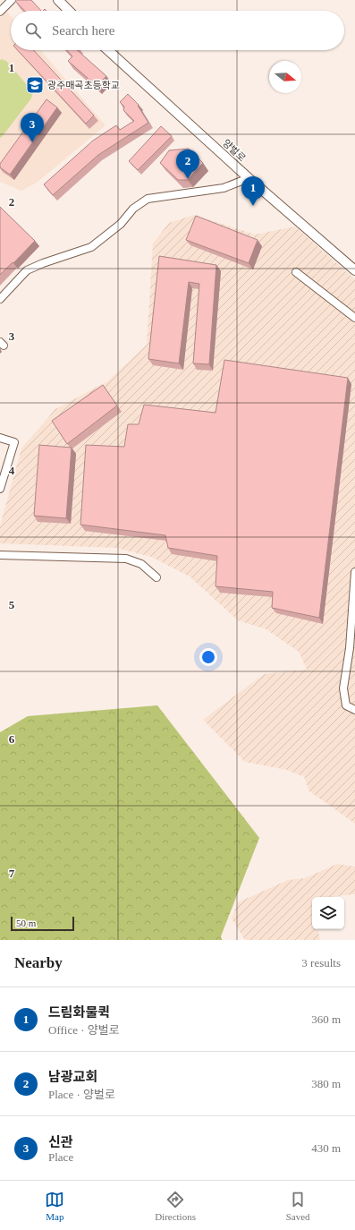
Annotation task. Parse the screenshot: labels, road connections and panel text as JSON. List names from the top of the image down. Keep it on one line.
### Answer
{"streets":{"street":["양벌로"]},"places":{"school or university":["광주매곡초등학교"]},"scale_bar":"50 m","north":"right","page":{"search":"Search here","pins":["3","2","1"],"scale":"50 m","heading":["Nearby","3 results"],"list":[{"mark":"1","name":"드림화물퀵","note":"Office · 양벌로","value":"360 m"},{"mark":"2","name":"남광교회","note":"Place · 양벌로","value":"380 m"},{"mark":"3","name":"신관","note":"Place","value":"430 m"}],"nav":["Map","Directions","Saved"]},"grid":{"rows":["1","2","3","4","5","6","7"]}}
